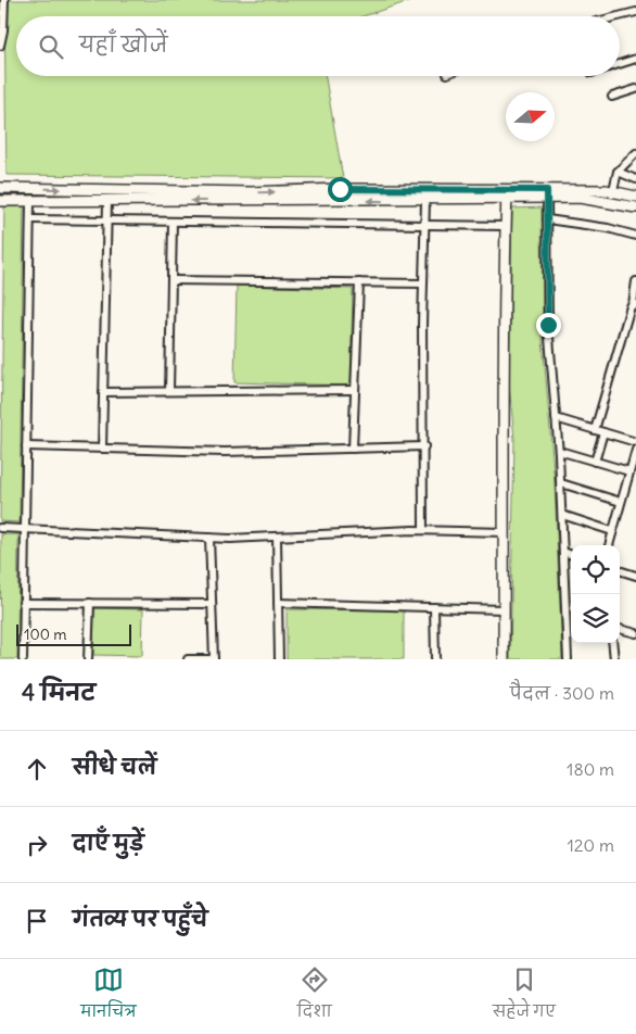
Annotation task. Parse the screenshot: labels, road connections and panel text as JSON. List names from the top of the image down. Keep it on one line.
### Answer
{"scale_bar":"100 m","north":"right","page":{"search":"यहाँ खोजें","scale":"100 m","heading":["4 मिनट","पैदल · 300 m"],"list":[["सीधे चलें","180 m"],["दाएँ मुड़ें","120 m"],"गंतव्य पर पहुँचे"],"nav":["मानचित्र","दिशा","सहेजे गए"]}}
